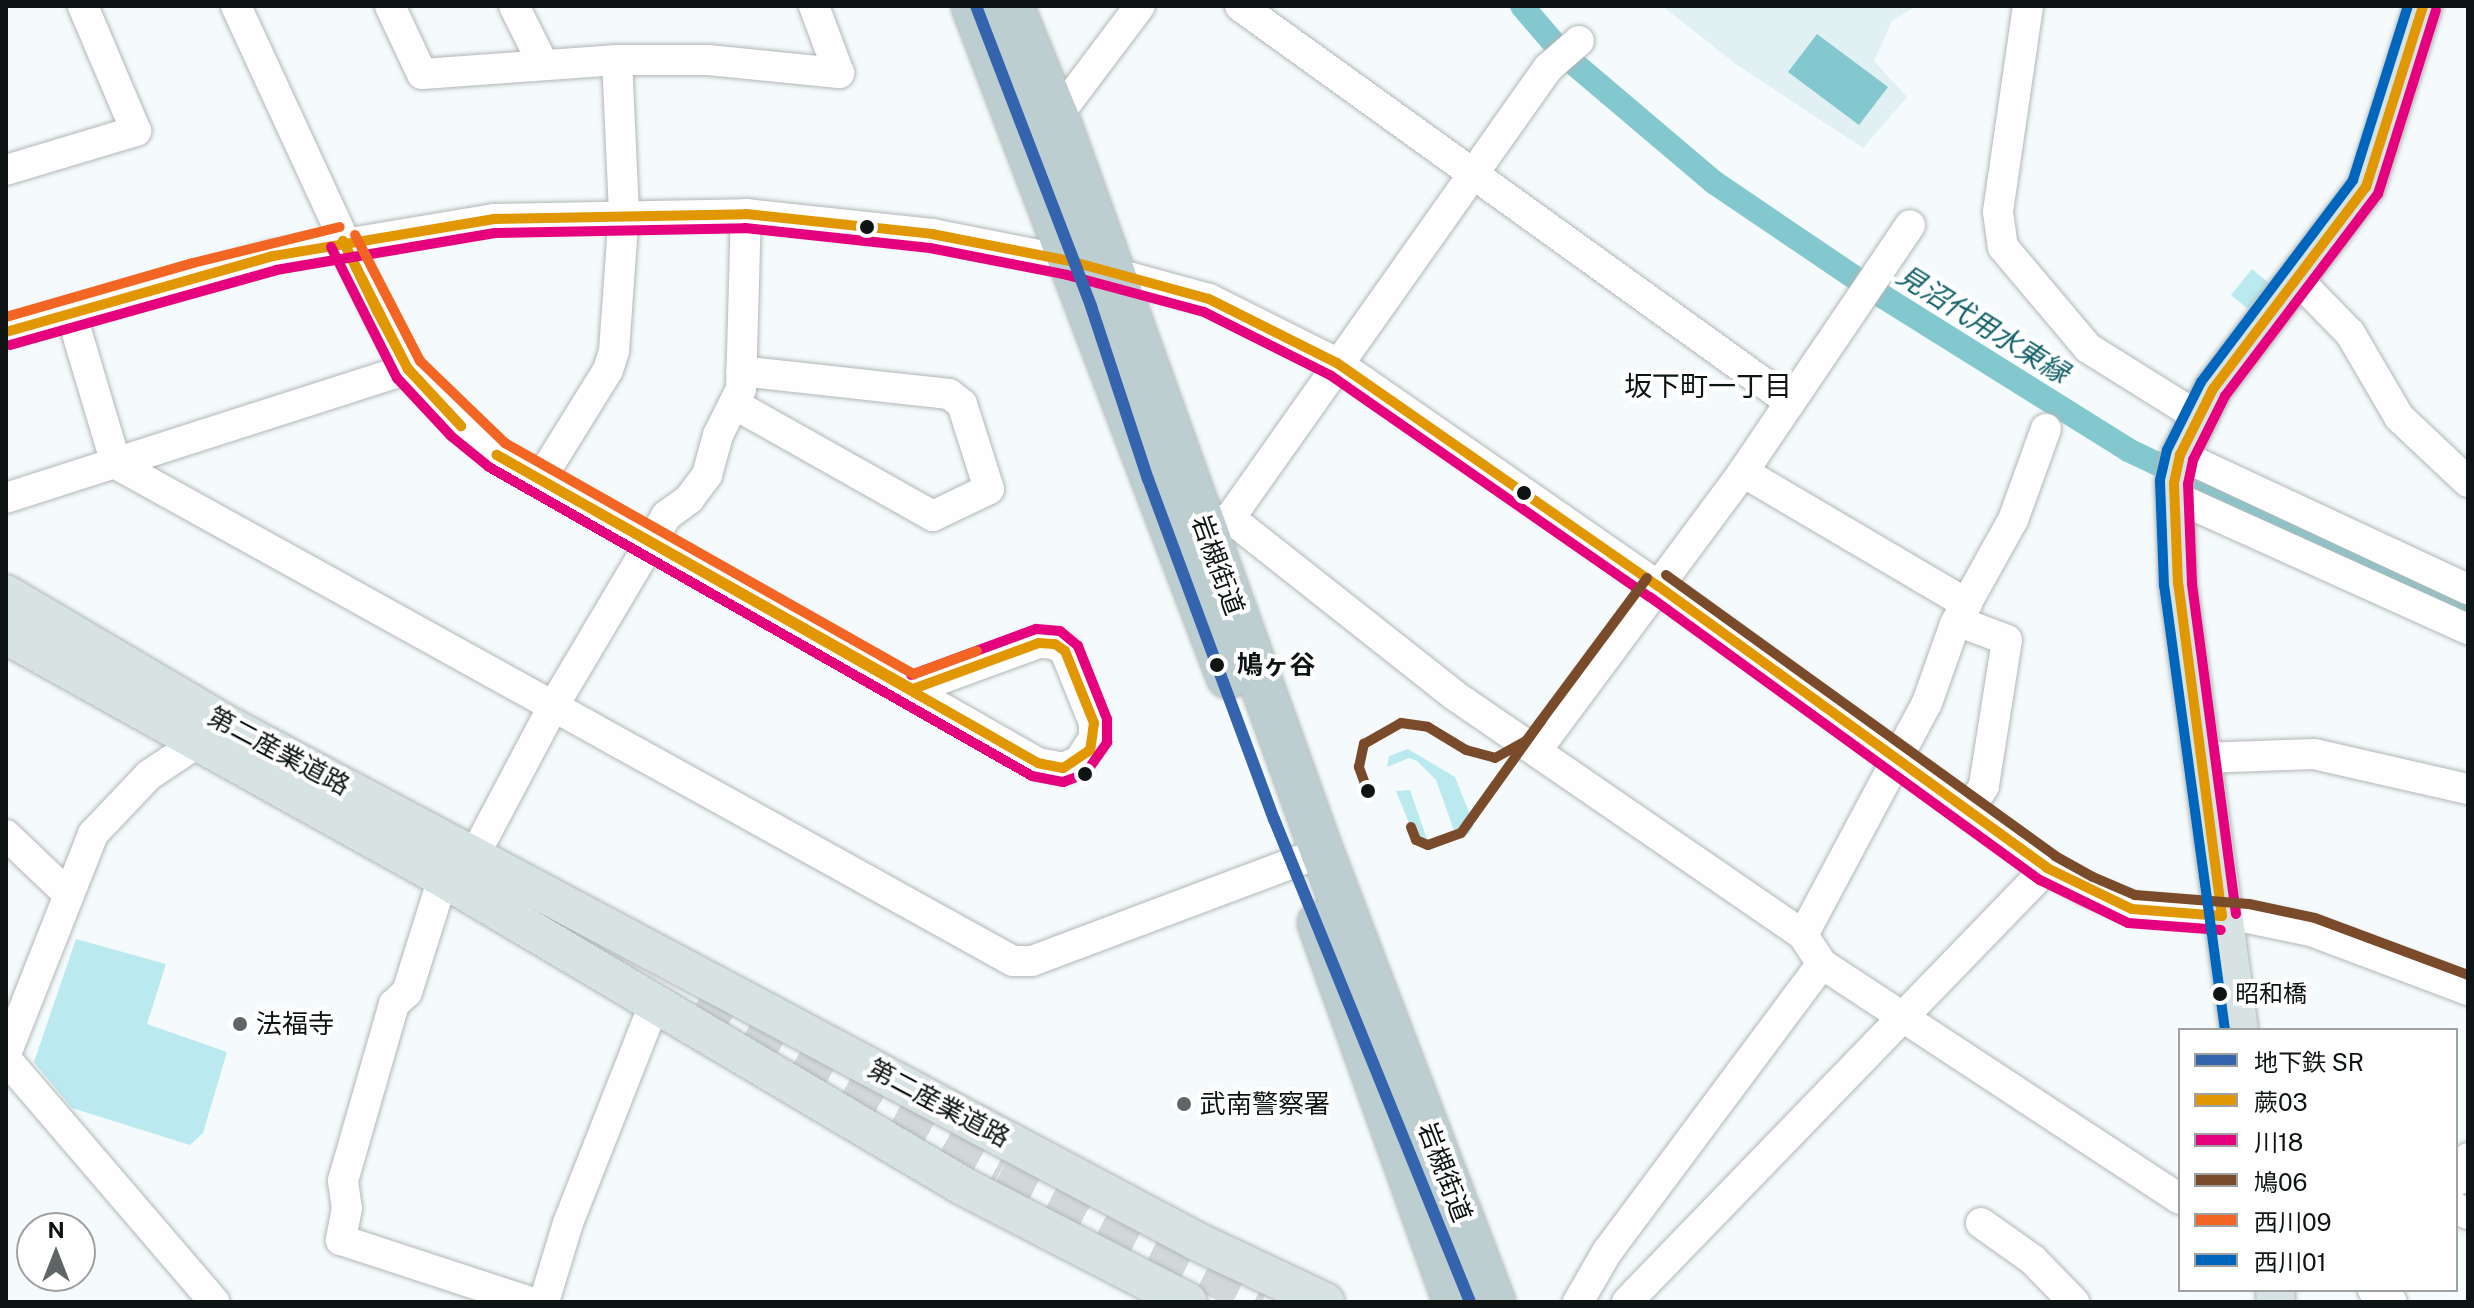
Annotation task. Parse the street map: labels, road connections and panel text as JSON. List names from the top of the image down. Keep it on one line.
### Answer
{"streets":{"highway":["岩槻街道"],"main road":["第二産業道路"]},"districts":["坂下町一丁目"],"water":["見沼代用水東縁"],"places":["鳩ヶ谷","昭和橋","法福寺","武南警察署"],"lines":["metro line SR","transit line 蕨03","transit line 西川01","transit line 川18","transit line 西川09","transit line 鳩06"],"legend":["地下鉄 SR","蕨03","川18","鳩06","西川09","西川01"],"north":"top"}
